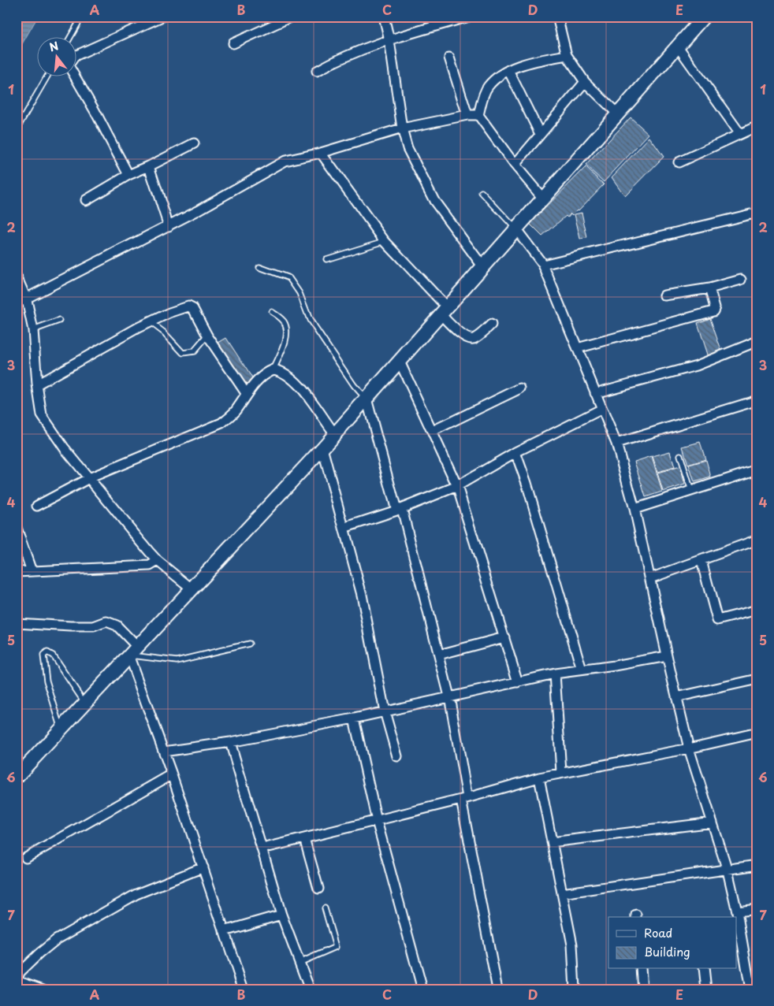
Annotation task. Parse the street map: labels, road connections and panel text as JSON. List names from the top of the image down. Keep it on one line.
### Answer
{"legend":["Road","Building"],"north":"top","grid":{"columns":["A","B","C","D","E"],"rows":["1","2","3","4","5","6","7"]}}
